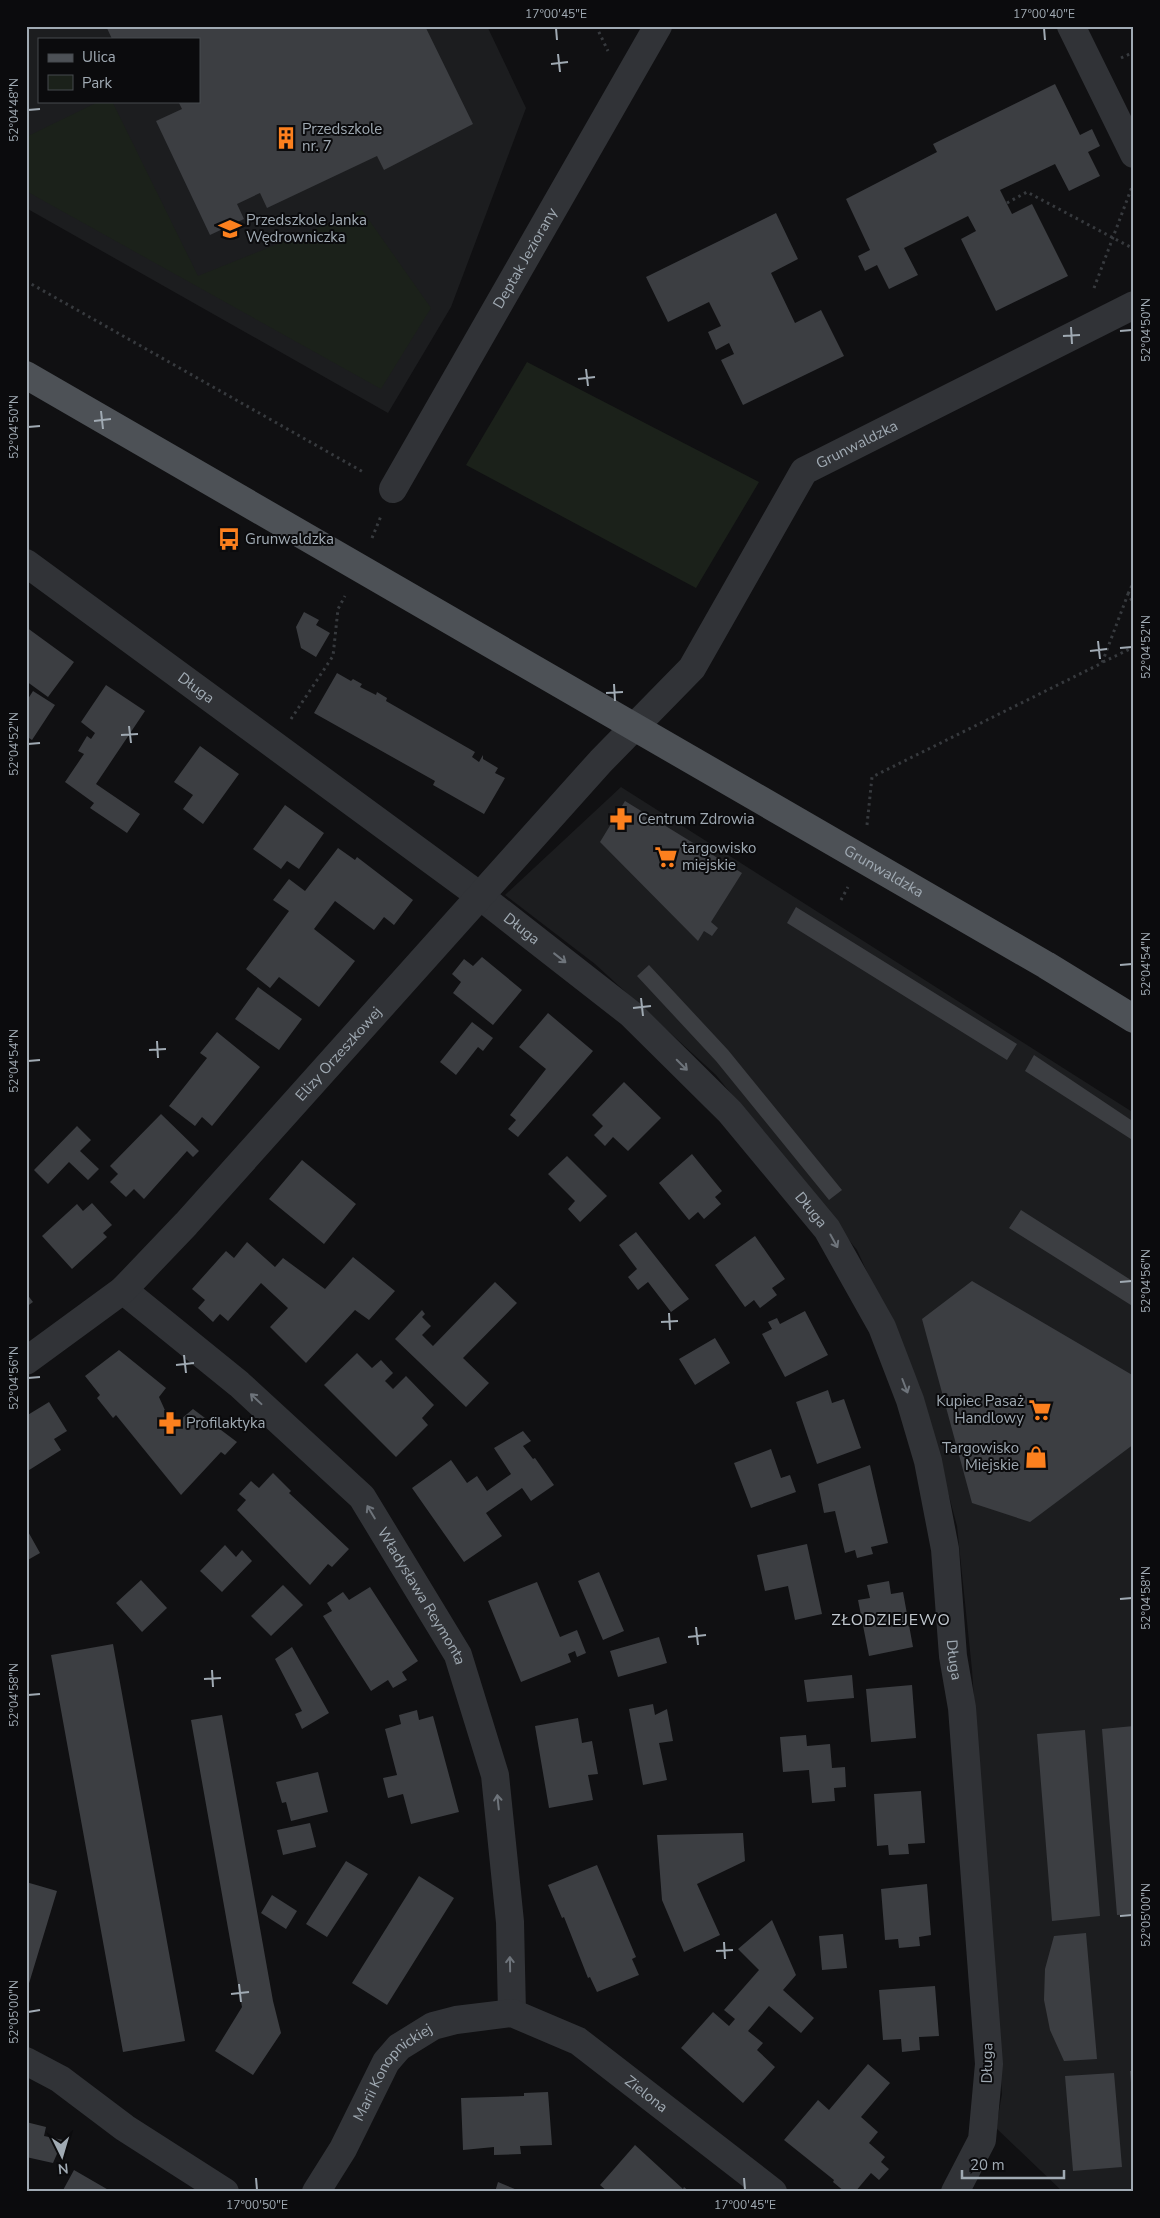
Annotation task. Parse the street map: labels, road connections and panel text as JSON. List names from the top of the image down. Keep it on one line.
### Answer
{"streets":{"main road":["Grunwaldzka"],"street":["Deptak Jeziorany","Długa","Elizy Orzeszkowej","Władysława Reymonta","Marii Konopnickiej","Zielona"]},"crossings":[["Grunwaldzka","Elizy Orzeszkowej"],["Długa","Elizy Orzeszkowej"],["Elizy Orzeszkowej","Władysława Reymonta"],["Władysława Reymonta","Marii Konopnickiej"],["Władysława Reymonta","Zielona"],["Marii Konopnickiej","Zielona"]],"one_way":["Długa","Władysława Reymonta"],"districts":["ZŁODZIEJEWO"],"places":{"building":["Przedszkole nr. 7"],"school or university":["Przedszkole Janka Wędrowniczka"],"bus stop":["Grunwaldzka"],"pharmacy":["Centrum Zdrowia","Profilaktyka"],"supermarket":["targowisko miejskie","Kupiec Pasaż Handlowy"],"shop":["Targowisko Miejskie"]},"legend":["Ulica","Park"],"scale_bar":"20 m","north":"bottom","coordinates":["17°00'45\"E","17°00'40\"E","52°04'48\"N","52°04'50\"N","52°04'52\"N","52°04'54\"N","52°04'56\"N","52°04'58\"N","52°05'00\"N","17°00'50\"E"]}
